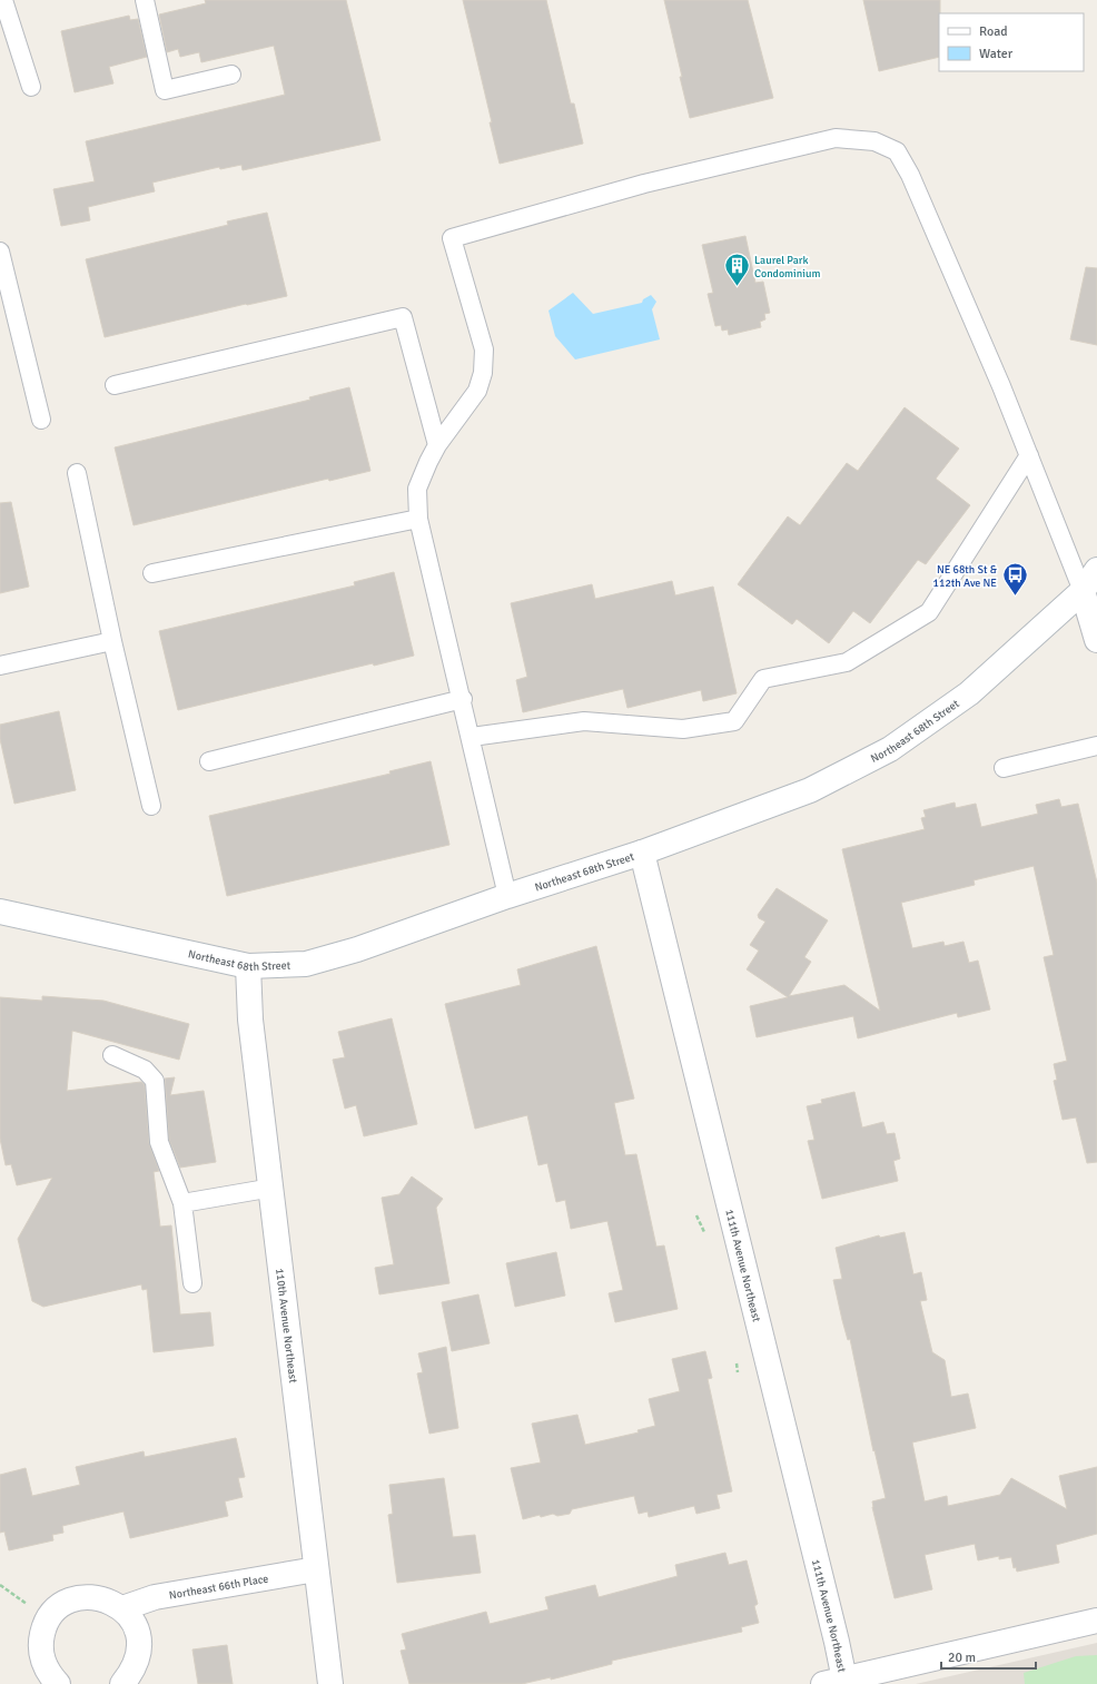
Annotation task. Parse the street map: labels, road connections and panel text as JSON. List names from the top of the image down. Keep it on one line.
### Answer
{"streets":{"street":["Northeast 68th Street","111th Avenue Northeast","110th Avenue Northeast","Northeast 66th Place"]},"crossings":[["Northeast 68th Street","111th Avenue Northeast"],["Northeast 68th Street","110th Avenue Northeast"],["110th Avenue Northeast","Northeast 66th Place"]],"places":{"building":["Laurel Park Condominium"],"bus stop":["NE 68th St & 112th Ave NE"]},"legend":["Road","Water"],"scale_bar":"20 m"}
